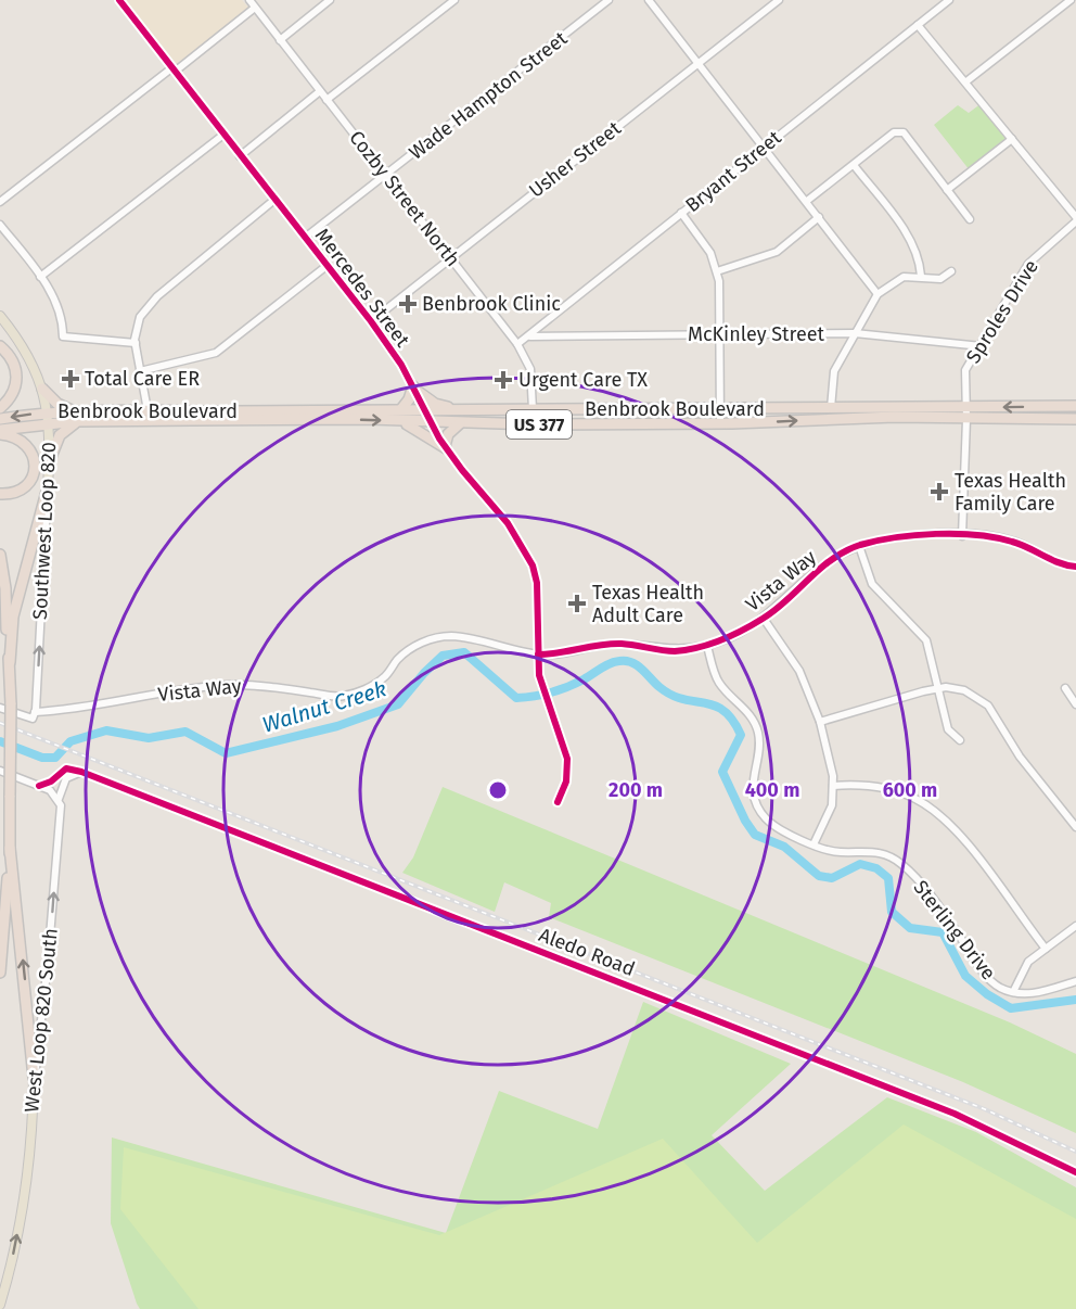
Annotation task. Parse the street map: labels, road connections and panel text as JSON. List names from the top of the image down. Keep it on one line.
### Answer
{"streets":{"highway":["Benbrook Boulevard","US 377"],"main road":["Southwest Loop 820","West Loop 820 South"],"street":["Wade Hampton Street","Usher Street","Bryant Street","Cozby Street North","Mercedes Street","Sproles Drive","McKinley Street","Vista Way","Sterling Drive","Aledo Road"]},"crossings":[["Wade Hampton Street","Cozby Street North"],["Wade Hampton Street","Mercedes Street"],["Usher Street","Cozby Street North"],["Usher Street","Mercedes Street"],["Bryant Street","Cozby Street North"],["Bryant Street","McKinley Street"],["Cozby Street North","Benbrook Boulevard"],["Mercedes Street","Benbrook Boulevard"],["Mercedes Street","Vista Way"],["Sproles Drive","McKinley Street"],["Sproles Drive","Benbrook Boulevard"],["Sproles Drive","Vista Way"],["Benbrook Boulevard","Southwest Loop 820"],["Southwest Loop 820","Vista Way"],["Vista Way","Sterling Drive"]],"one_way":["Southwest Loop 820","West Loop 820 South"],"water":["Walnut Creek"],"places":{"health":["Benbrook Clinic","Total Care ER","Urgent Care TX","Texas Health Family Care","Texas Health Adult Care"]},"rings":["200 m","400 m","600 m"]}
